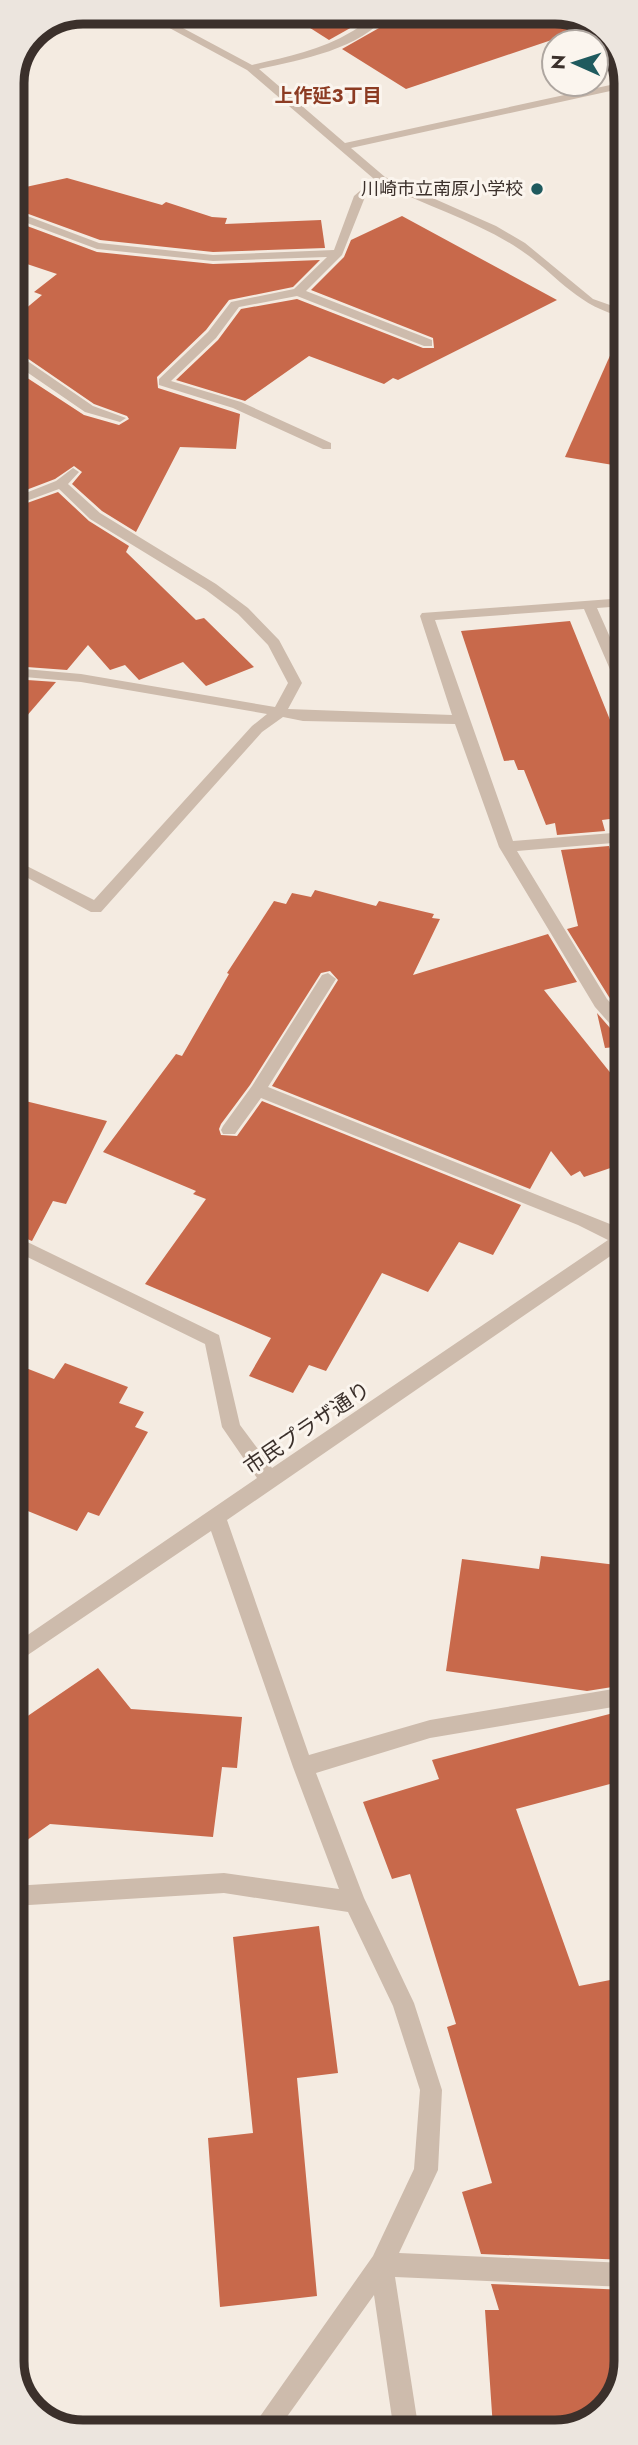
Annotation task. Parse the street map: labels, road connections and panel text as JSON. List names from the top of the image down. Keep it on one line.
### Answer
{"streets":{"street":["市民プラザ通り"]},"districts":["上作延3丁目"],"places":["川崎市立南原小学校"],"north":"left"}
